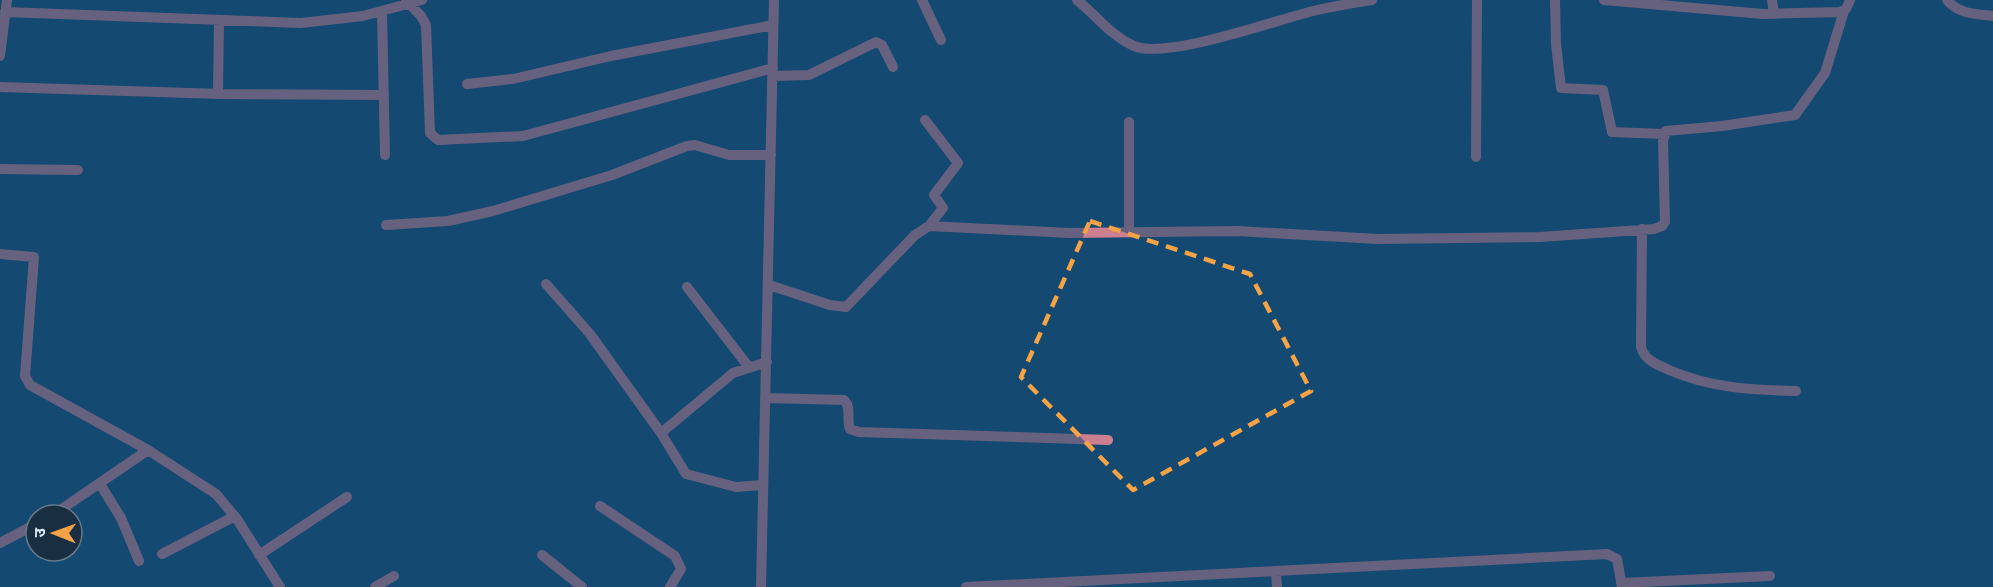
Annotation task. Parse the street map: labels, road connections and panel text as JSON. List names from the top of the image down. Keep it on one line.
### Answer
{"north":"left"}
